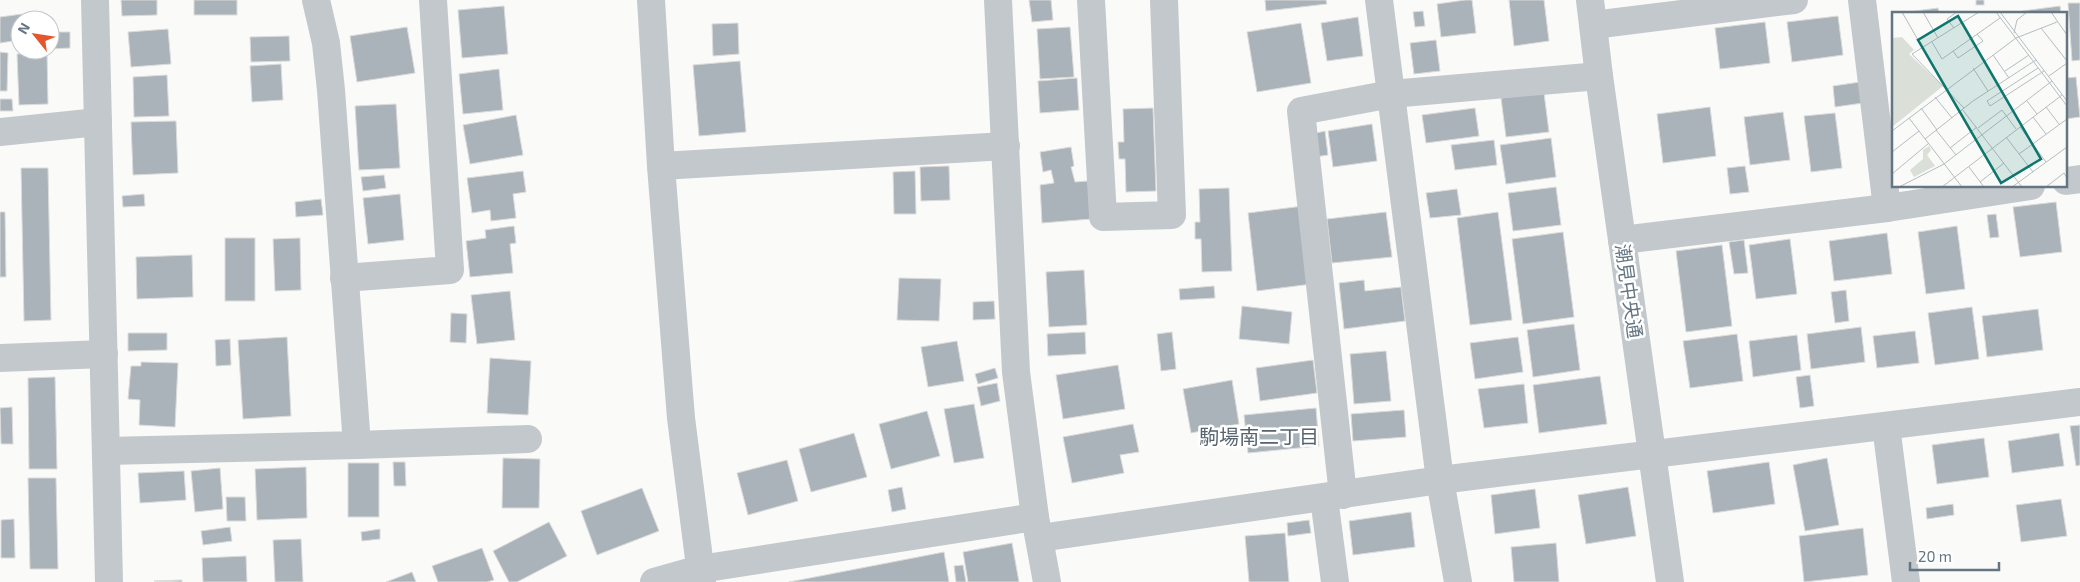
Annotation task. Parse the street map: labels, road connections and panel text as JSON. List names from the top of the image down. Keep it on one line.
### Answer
{"streets":{"street":["潮見中央通"]},"districts":["駒場南二丁目"],"scale_bar":"20 m","north":"top left"}
